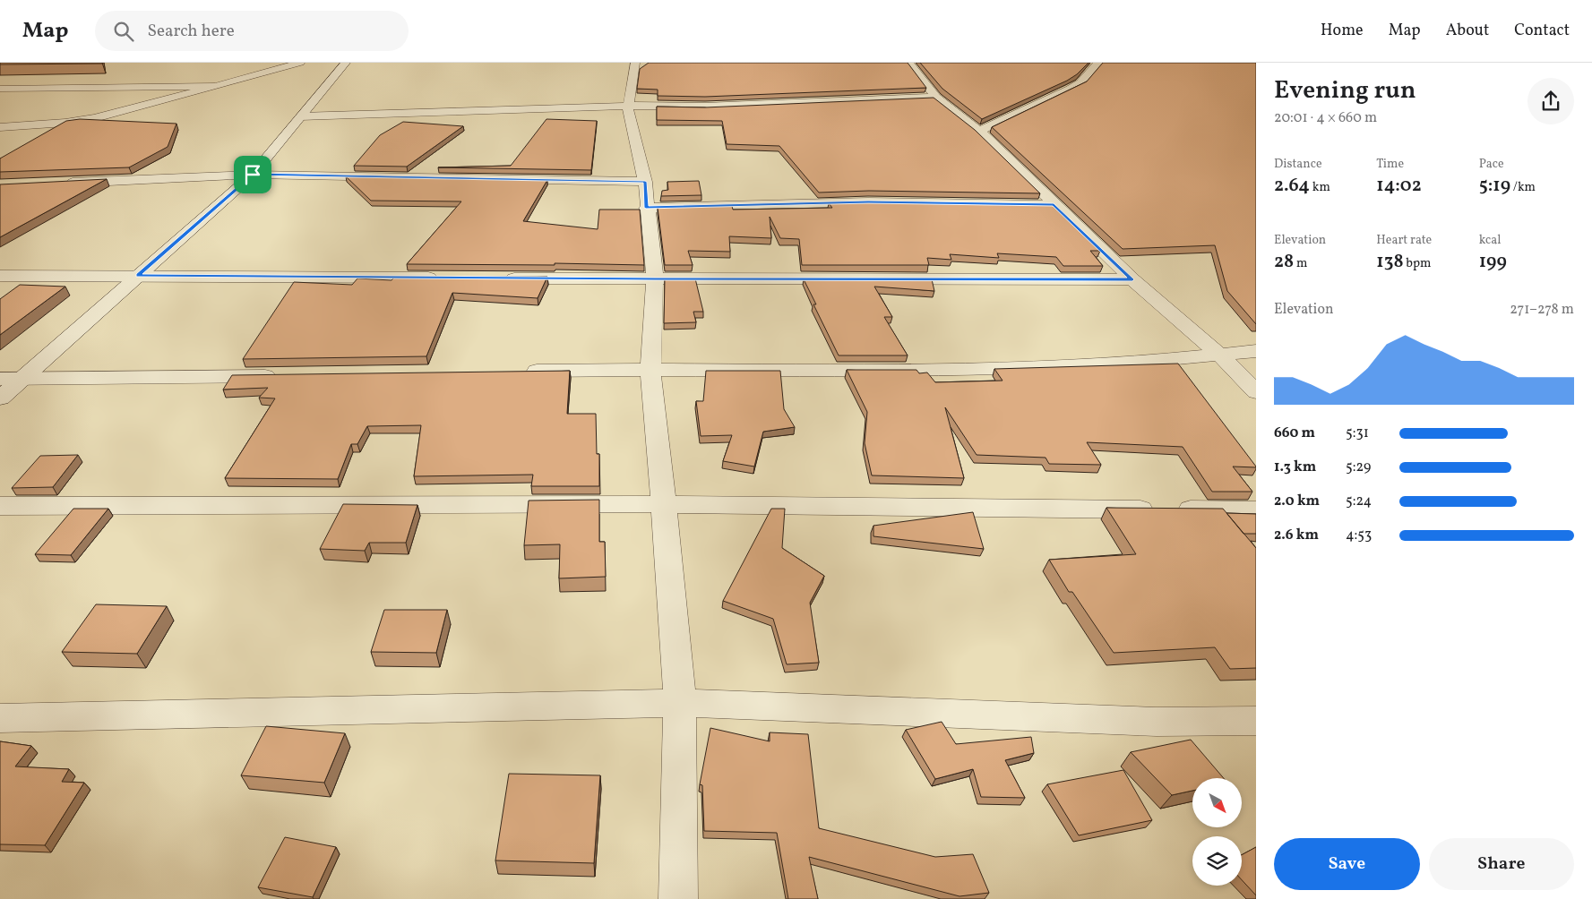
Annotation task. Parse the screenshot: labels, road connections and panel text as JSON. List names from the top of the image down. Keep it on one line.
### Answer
{"north":"bottom right","page":{"header":"Map","search":"Search here","nav":["Home","Map","About","Contact"],"heading":["Evening run","20:01 · 4 × 660 m"],"stats":[["Distance","2.64 km"],["Time","14:02"],["Pace","5:19 /km"],["Elevation","28 m"],["Heart rate","138 bpm"],["kcal","199"]],"chart":["Elevation","271–278 m"],"list":[{"name":"660 m","note":"5:31"},{"name":"1.3 km","note":"5:29"},{"name":"2.0 km","note":"5:24"},{"name":"2.6 km","note":"4:53"}],"buttons":["Save","Share"]}}
